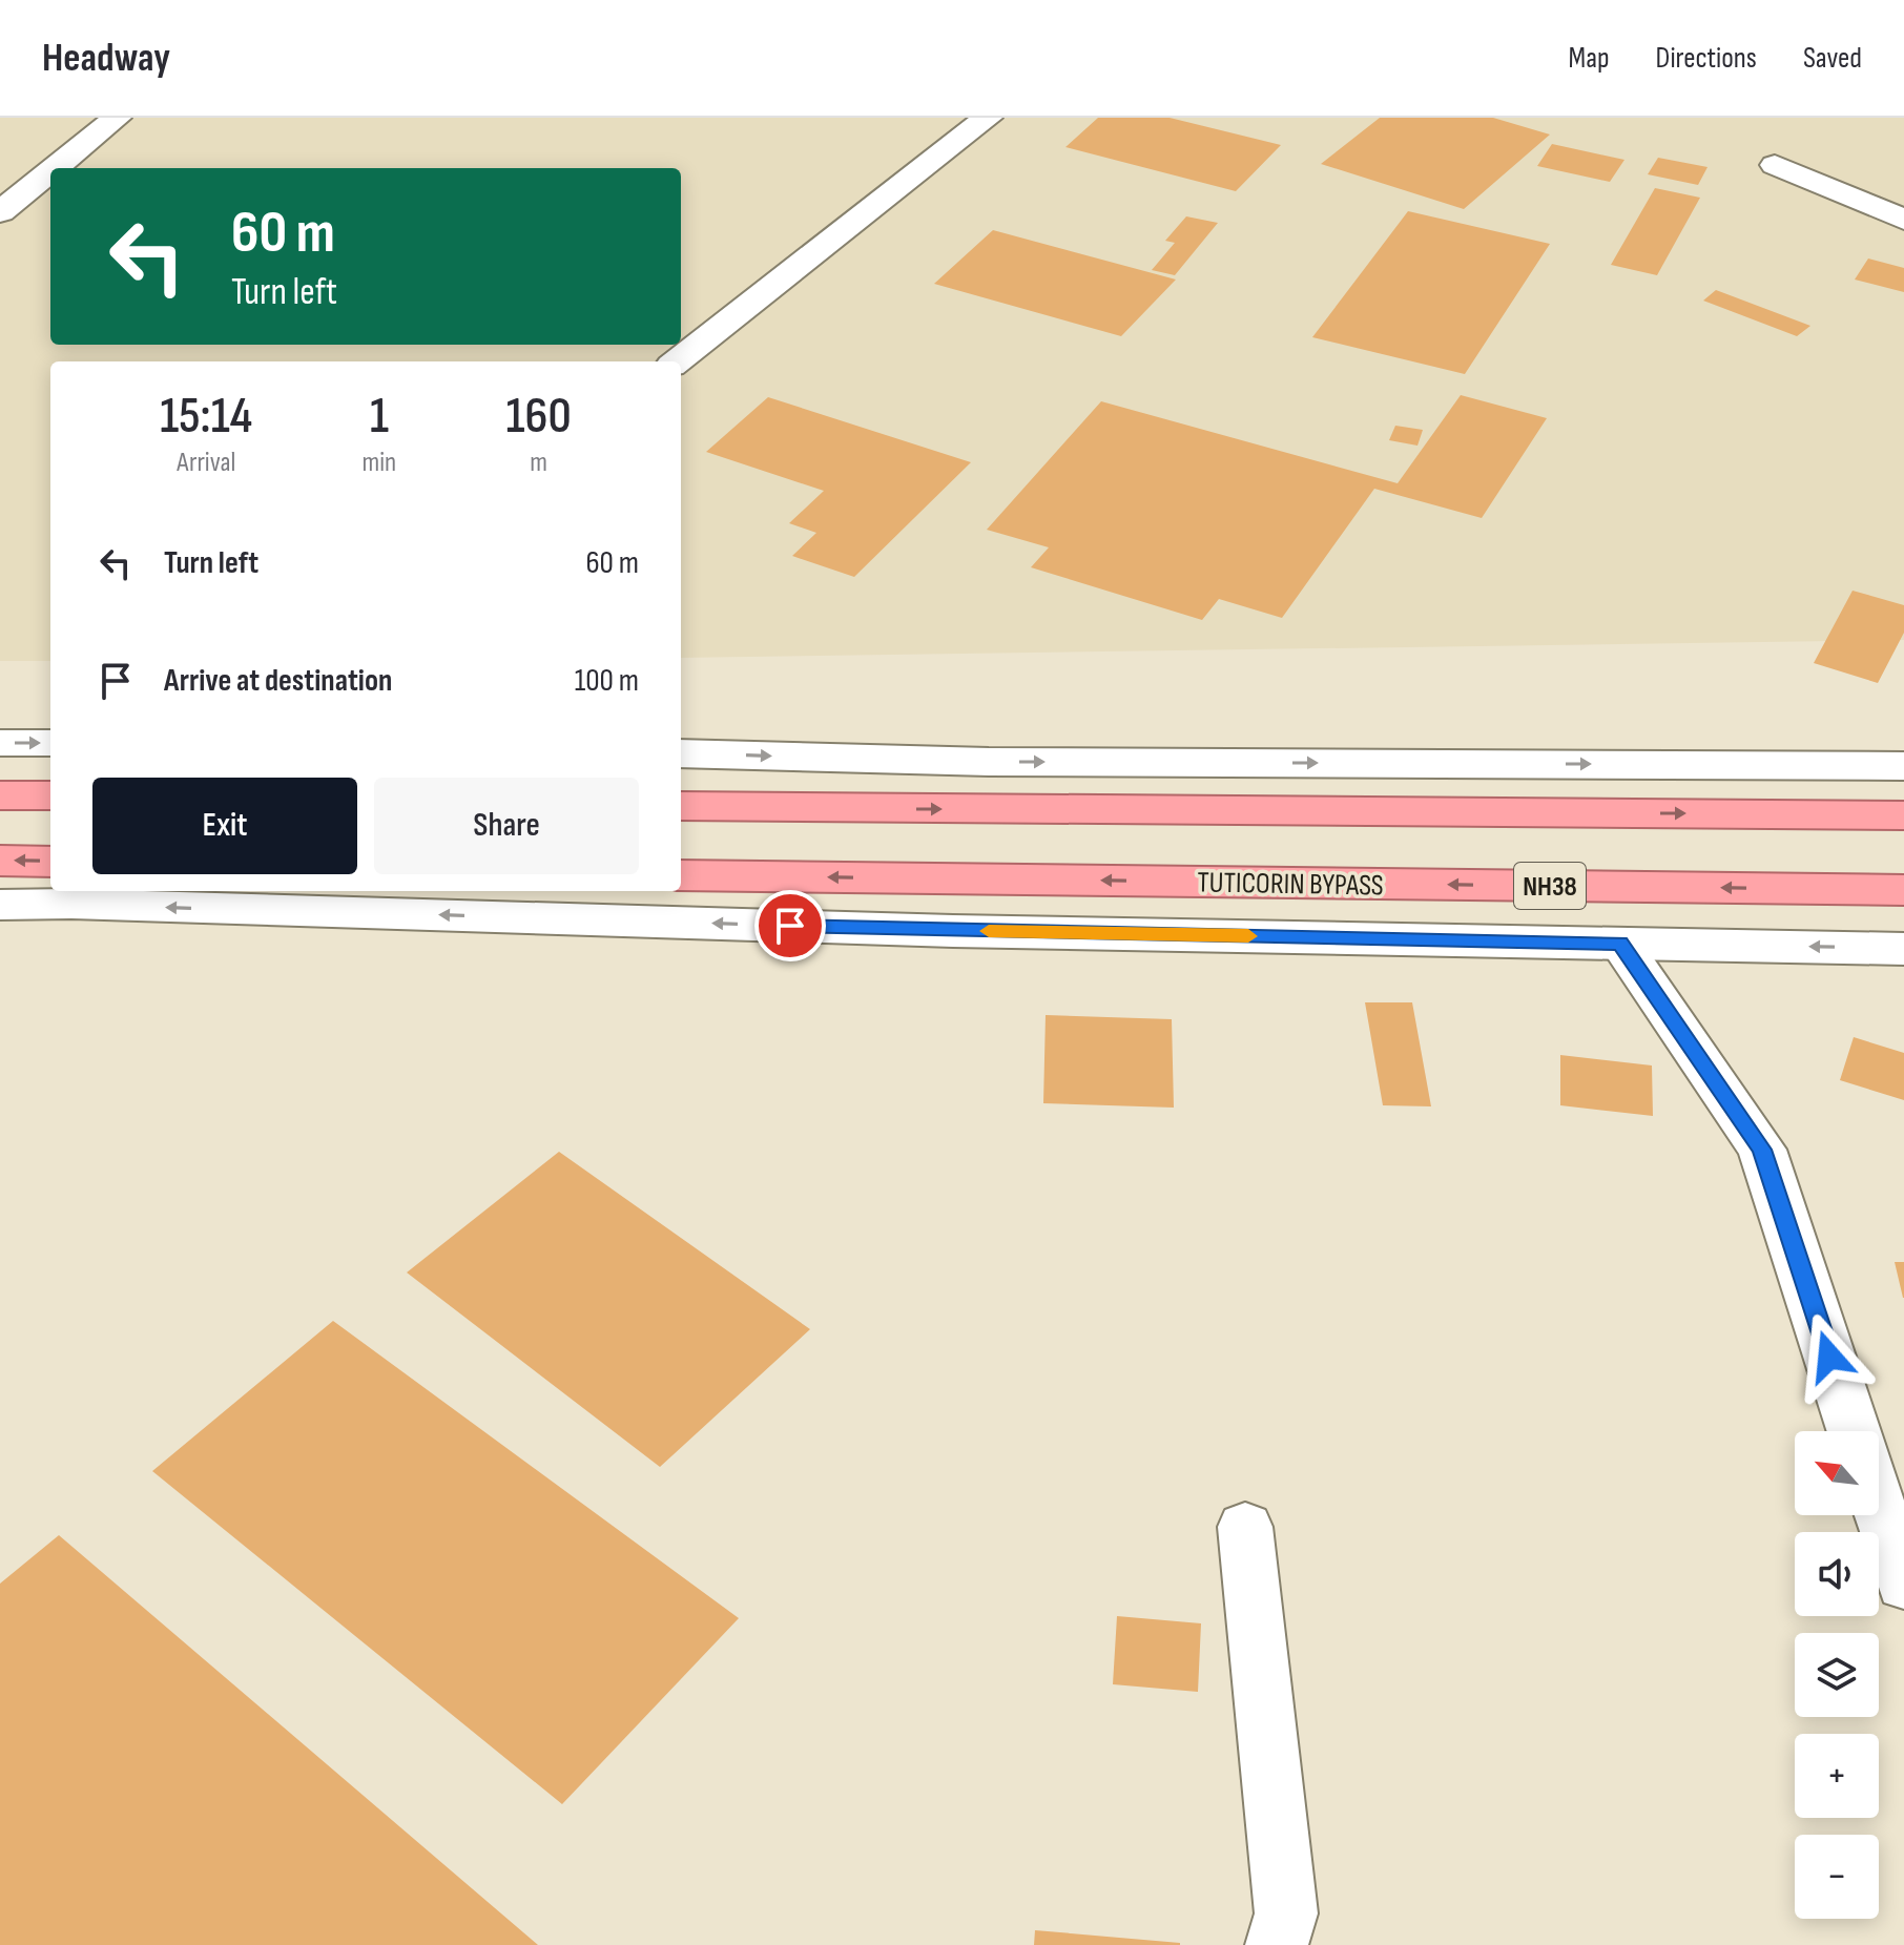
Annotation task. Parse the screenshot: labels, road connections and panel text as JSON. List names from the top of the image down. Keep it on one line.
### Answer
{"streets":{"highway":["TUTICORIN BYPASS","NH38"]},"north":"top left","page":{"header":"Headway","nav":["Map","Directions","Saved"],"turn":["60 m","Turn left"],"eta":["15:14","Arrival","1","min","160","m"],"list":[{"name":"Turn left","value":"60 m"},{"name":"Arrive at destination","value":"100 m"}],"buttons":["Exit","Share"],"map_buttons":["+","−"]}}
